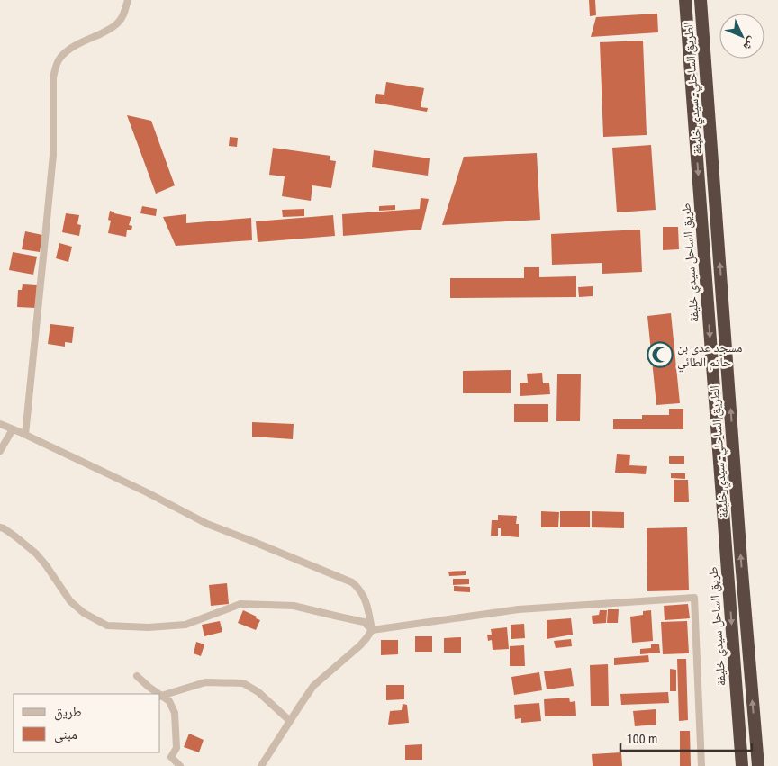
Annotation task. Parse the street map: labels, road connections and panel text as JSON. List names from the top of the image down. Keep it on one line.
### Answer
{"streets":{"highway":["الطريق الساحلي- سيدي خليفة","طريق الساحل سيدي خليفة"]},"one_way":["الطريق الساحلي- سيدي خليفة","طريق الساحل سيدي خليفة"],"places":{"mosque":["مسجد عدي بن حاتم الطائي"]},"legend":["طريق","مبنى"],"scale_bar":"100 m","north":"bottom right"}
